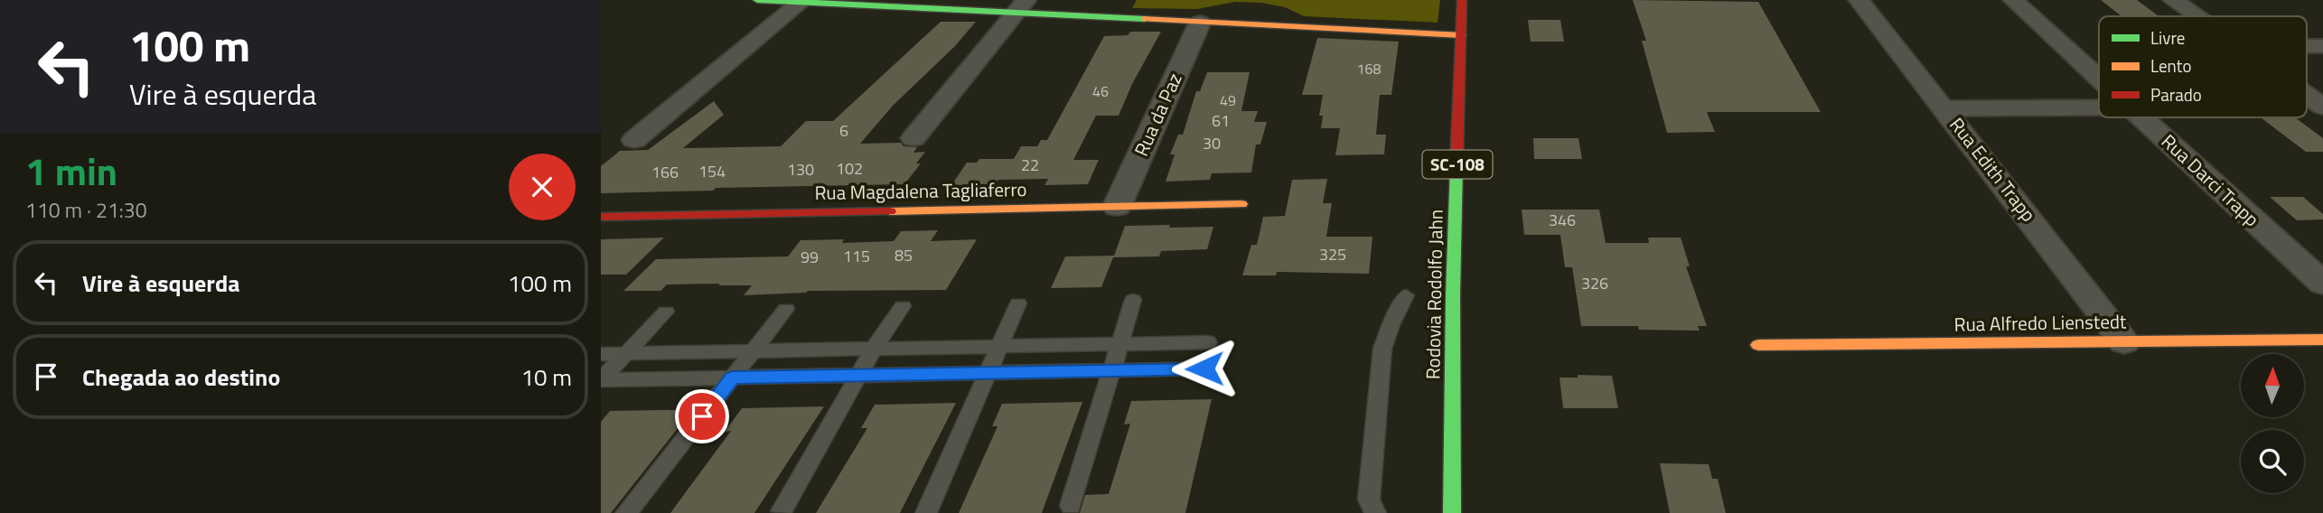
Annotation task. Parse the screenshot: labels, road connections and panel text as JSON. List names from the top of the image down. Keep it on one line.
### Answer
{"streets":{"street":["Rua da Paz","SC-108","Rua Edith Trapp","Rua Darci Trapp","Rua Magdalena Tagliaferro","Rodovia Rodolfo Jahn","Rua Alfredo Lienstedt"]},"crossings":[["Rua da Paz","Rua Magdalena Tagliaferro"],["Rua Edith Trapp","Rua Alfredo Lienstedt"]],"house_numbers":["168","46","49","61","6","30","22","102","130","154","166","346","325","85","115","99","326"],"legend":["Livre","Lento","Parado"],"north":"top","page":{"turn":["100 m","Vire à esquerda"],"heading":["1 min","110 m · 21:30"],"list":[{"name":"Vire à esquerda","value":"100 m"},{"name":"Chegada ao destino","value":"10 m"}]}}
